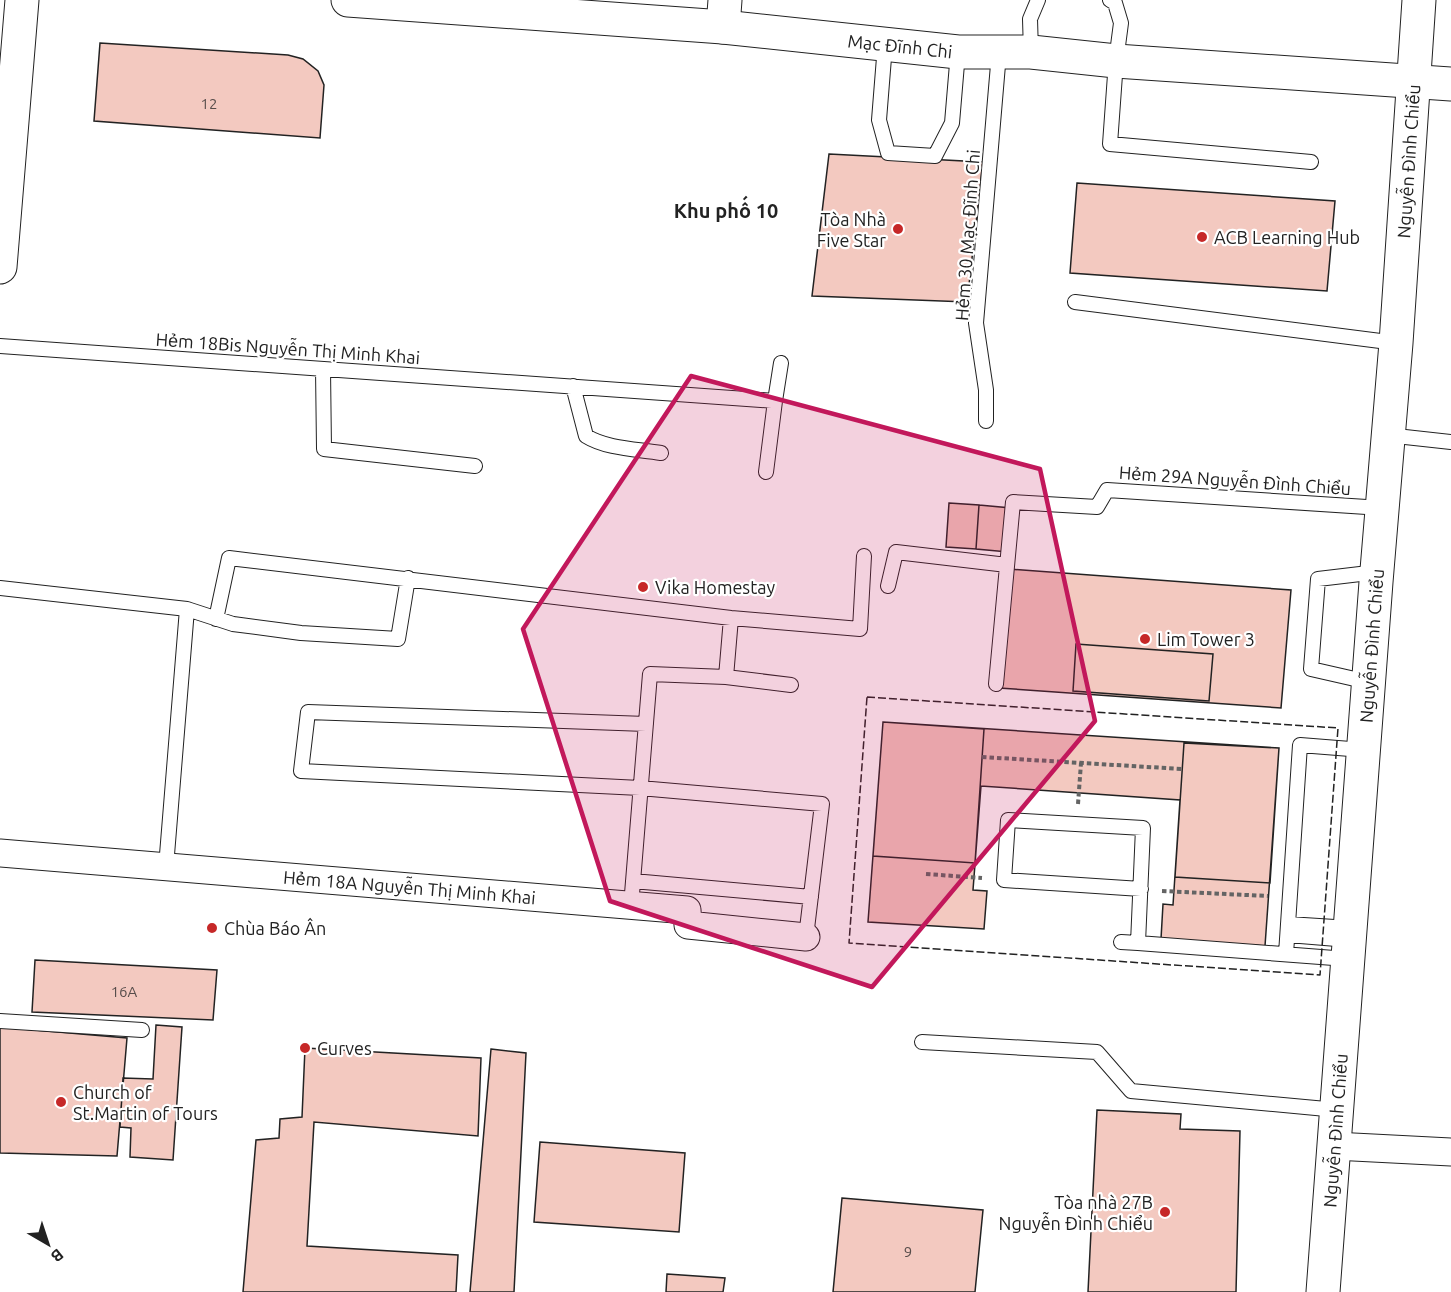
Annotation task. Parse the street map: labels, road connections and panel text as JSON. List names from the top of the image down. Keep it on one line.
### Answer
{"streets":{"main road":["Mạc Đĩnh Chi","Nguyễn Đình Chiểu"],"street":["Hẻm 18A Nguyễn Thị Minh Khai"],"lane":["Hẻm 30 Mạc Đĩnh Chi","Hẻm 18Bis Nguyễn Thị Minh Khai","Hẻm 29A Nguyễn Đình Chiểu"]},"crossings":[["Mạc Đĩnh Chi","Nguyễn Đình Chiểu"],["Mạc Đĩnh Chi","Hẻm 30 Mạc Đĩnh Chi"],["Nguyễn Đình Chiểu","Hẻm 29A Nguyễn Đình Chiểu"]],"districts":["Khu phố 10"],"places":["Tòa Nhà Five Star","ACB Learning Hub","Vika Homestay","Lim Tower 3","Chùa Báo Ân","Curves","Church of St.Martin of Tours","Tòa nhà 27B Nguyễn Đình Chiểu"],"house_numbers":["12","16A","9"],"north":"bottom right"}
